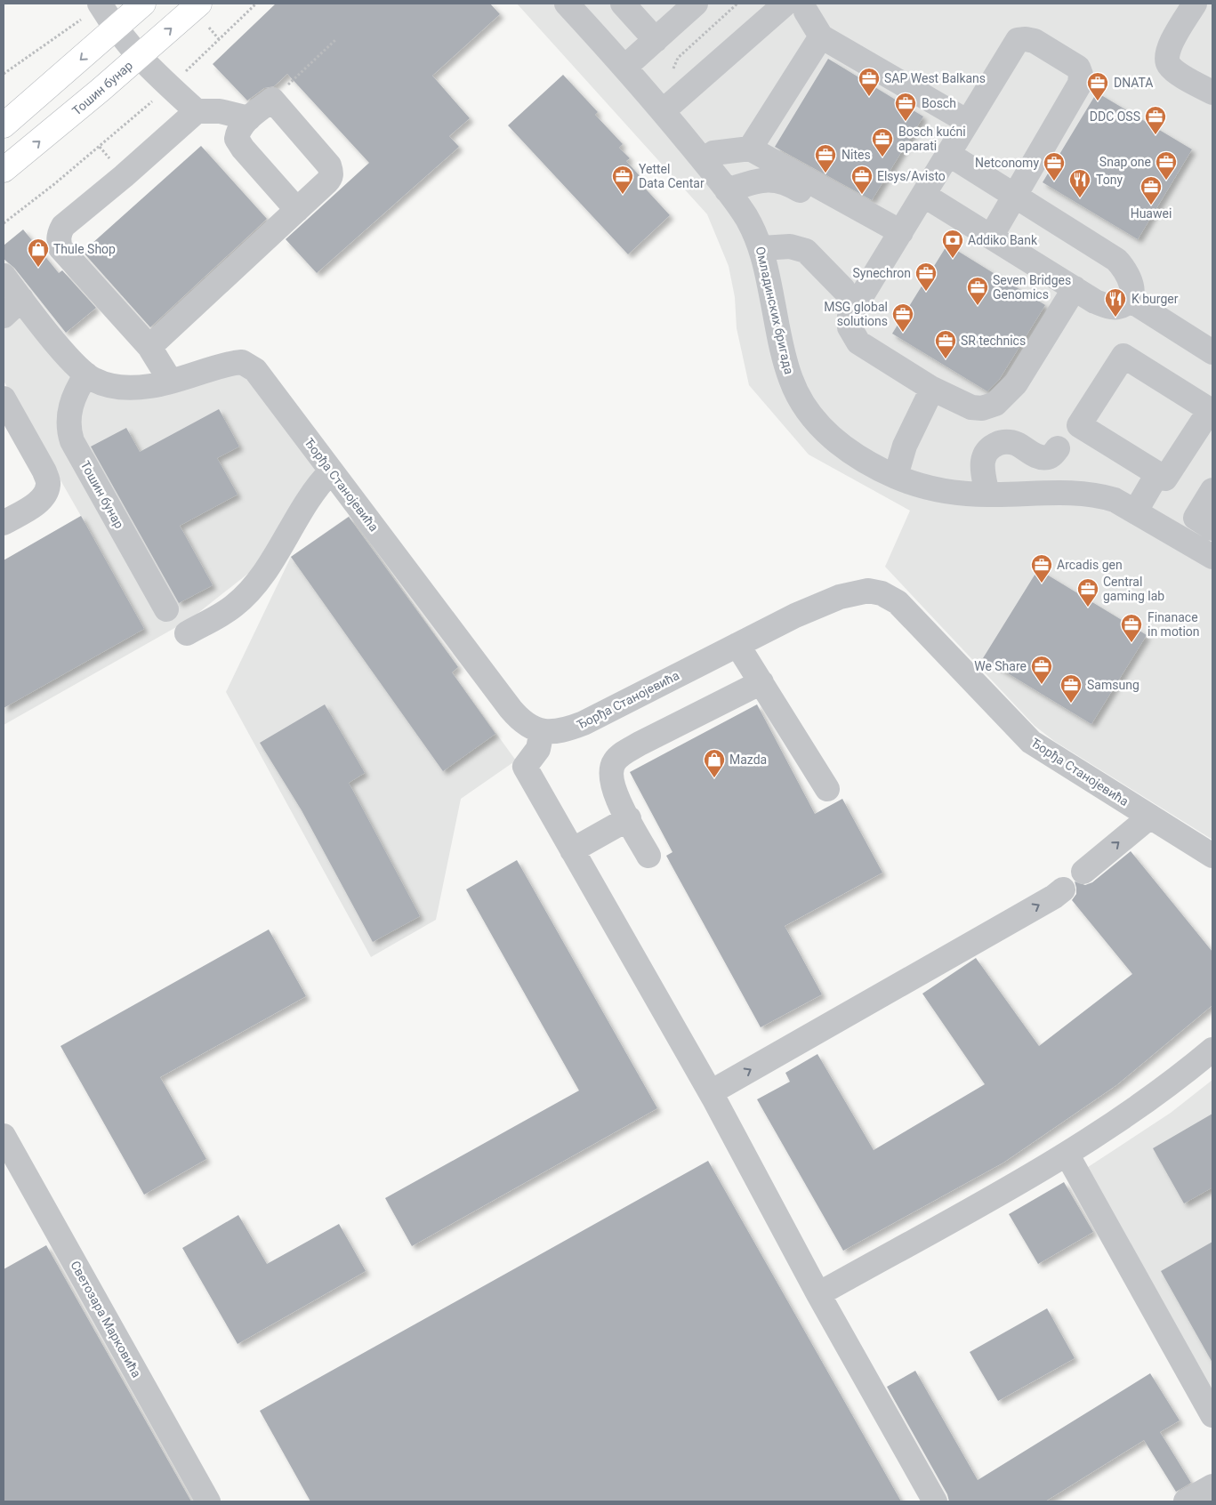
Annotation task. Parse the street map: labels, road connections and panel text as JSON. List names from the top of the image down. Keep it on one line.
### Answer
{"streets":{"main road":["Тошин бунар"],"street":["Омладинских бригада","Ђорђа Станојевића","Светозара Марковића"]},"crossings":[["Тошин бунар","Ђорђа Станојевића"]],"places":{"office":["SAP West Balkans","DNATA","Bosch","DDC OSS","Bosch kućni aparati","Nites","Snap one","Netconomy","Yettel Data Centar","Elsys/Avisto","Huawei","Synechron","Seven Bridges Genomics","MSG global solutions","SR technics","Arcadis gen","Central gaming lab","Finanace in motion","We Share","Samsung"],"restaurant":["Tony","K burger"],"bank":["Addiko Bank"],"shop":["Thule Shop","Mazda"]}}
